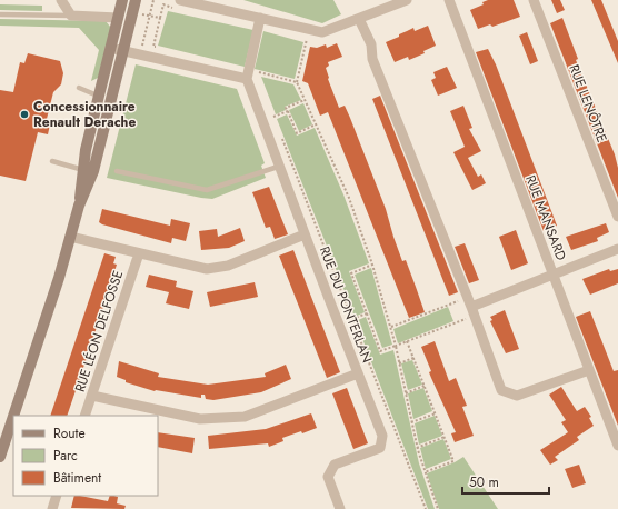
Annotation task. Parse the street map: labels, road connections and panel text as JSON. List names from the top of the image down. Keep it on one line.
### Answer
{"streets":{"street":["RUE LENÔTRE","RUE MANSARD","RUE DU PONTERLAN","RUE LÉON DELFOSSE"]},"places":["Concessionnaire Renault Derache"],"legend":["Route","Parc","Bâtiment"],"scale_bar":"50 m"}
